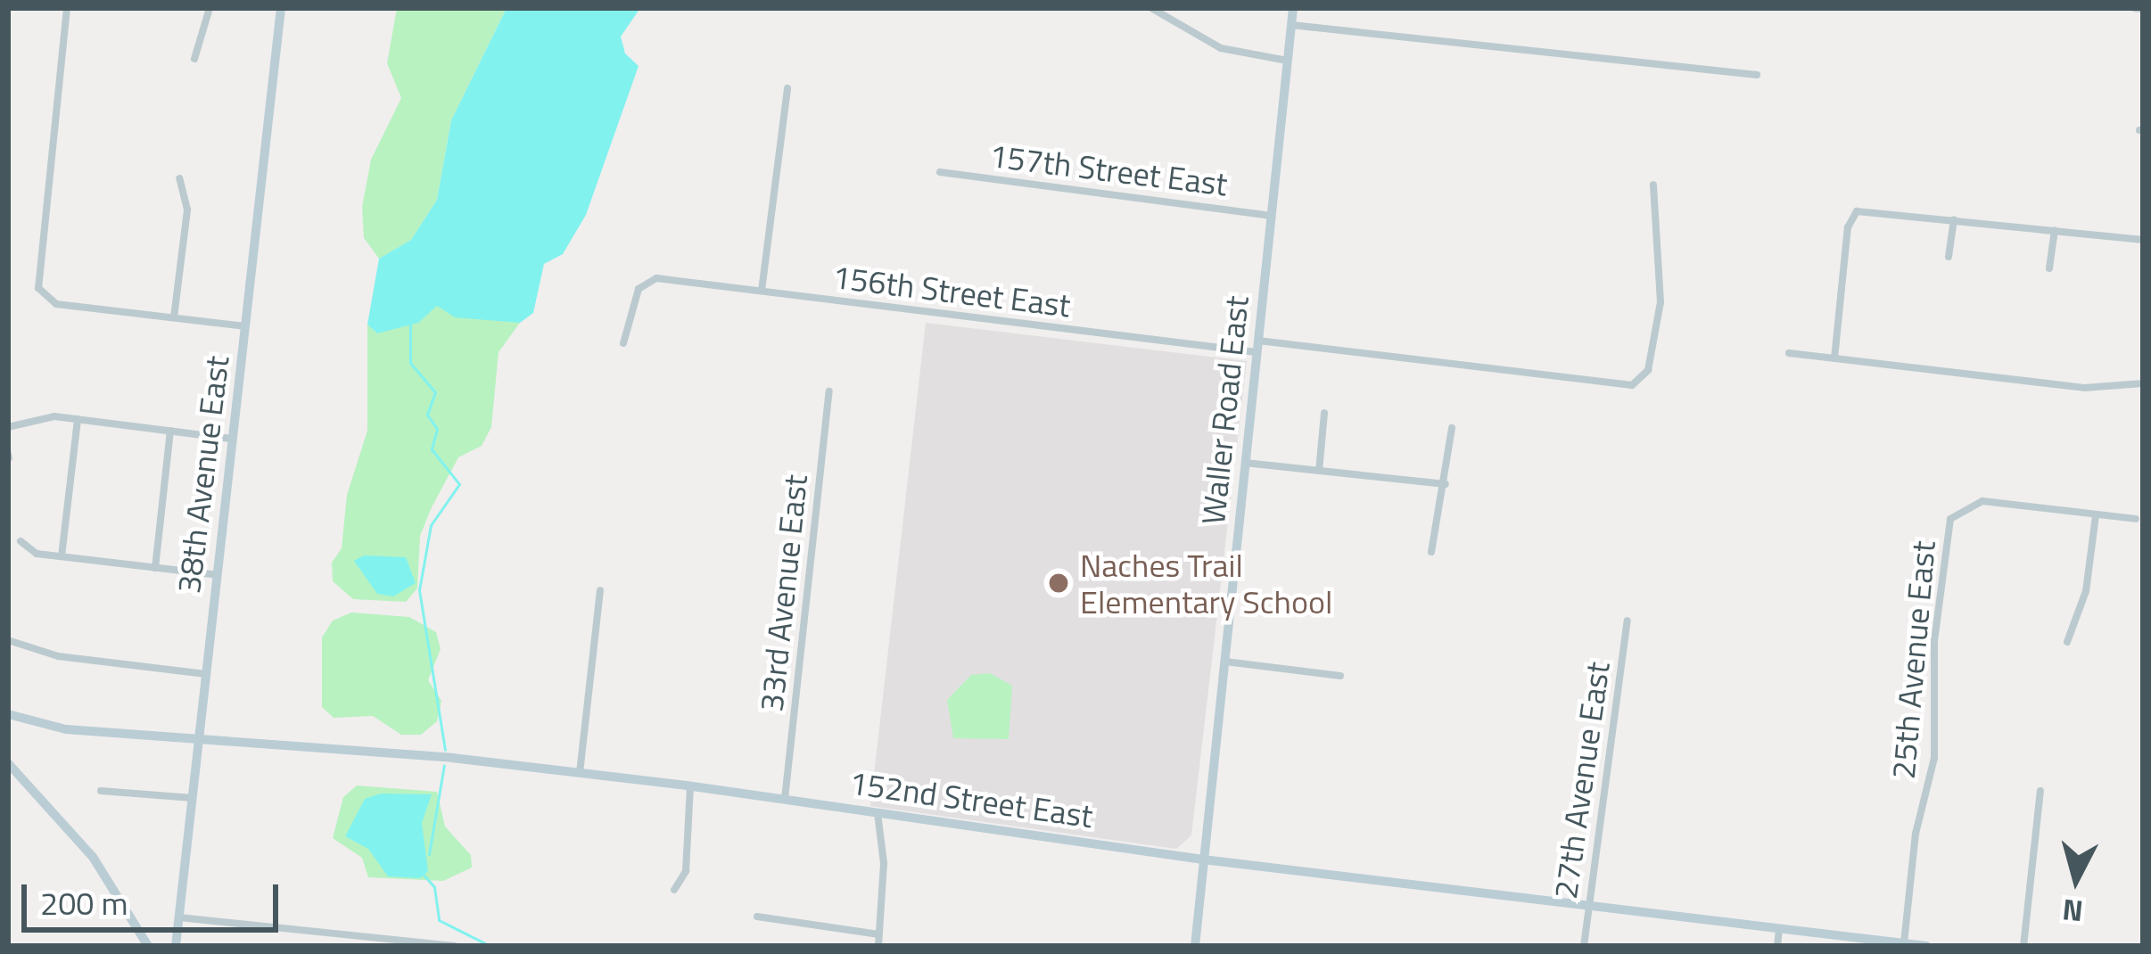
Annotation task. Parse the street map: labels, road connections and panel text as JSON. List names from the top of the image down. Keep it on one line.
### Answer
{"streets":{"main road":["Waller Road East","38th Avenue East","152nd Street East"],"street":["157th Street East","156th Street East","33rd Avenue East","25th Avenue East","27th Avenue East"]},"crossings":[["157th Street East","Waller Road East"],["156th Street East","Waller Road East"],["Waller Road East","152nd Street East"],["38th Avenue East","152nd Street East"],["33rd Avenue East","152nd Street East"],["25th Avenue East","152nd Street East"],["27th Avenue East","152nd Street East"]],"places":["Naches Trail Elementary School"],"scale_bar":"200 m","north":"bottom"}
